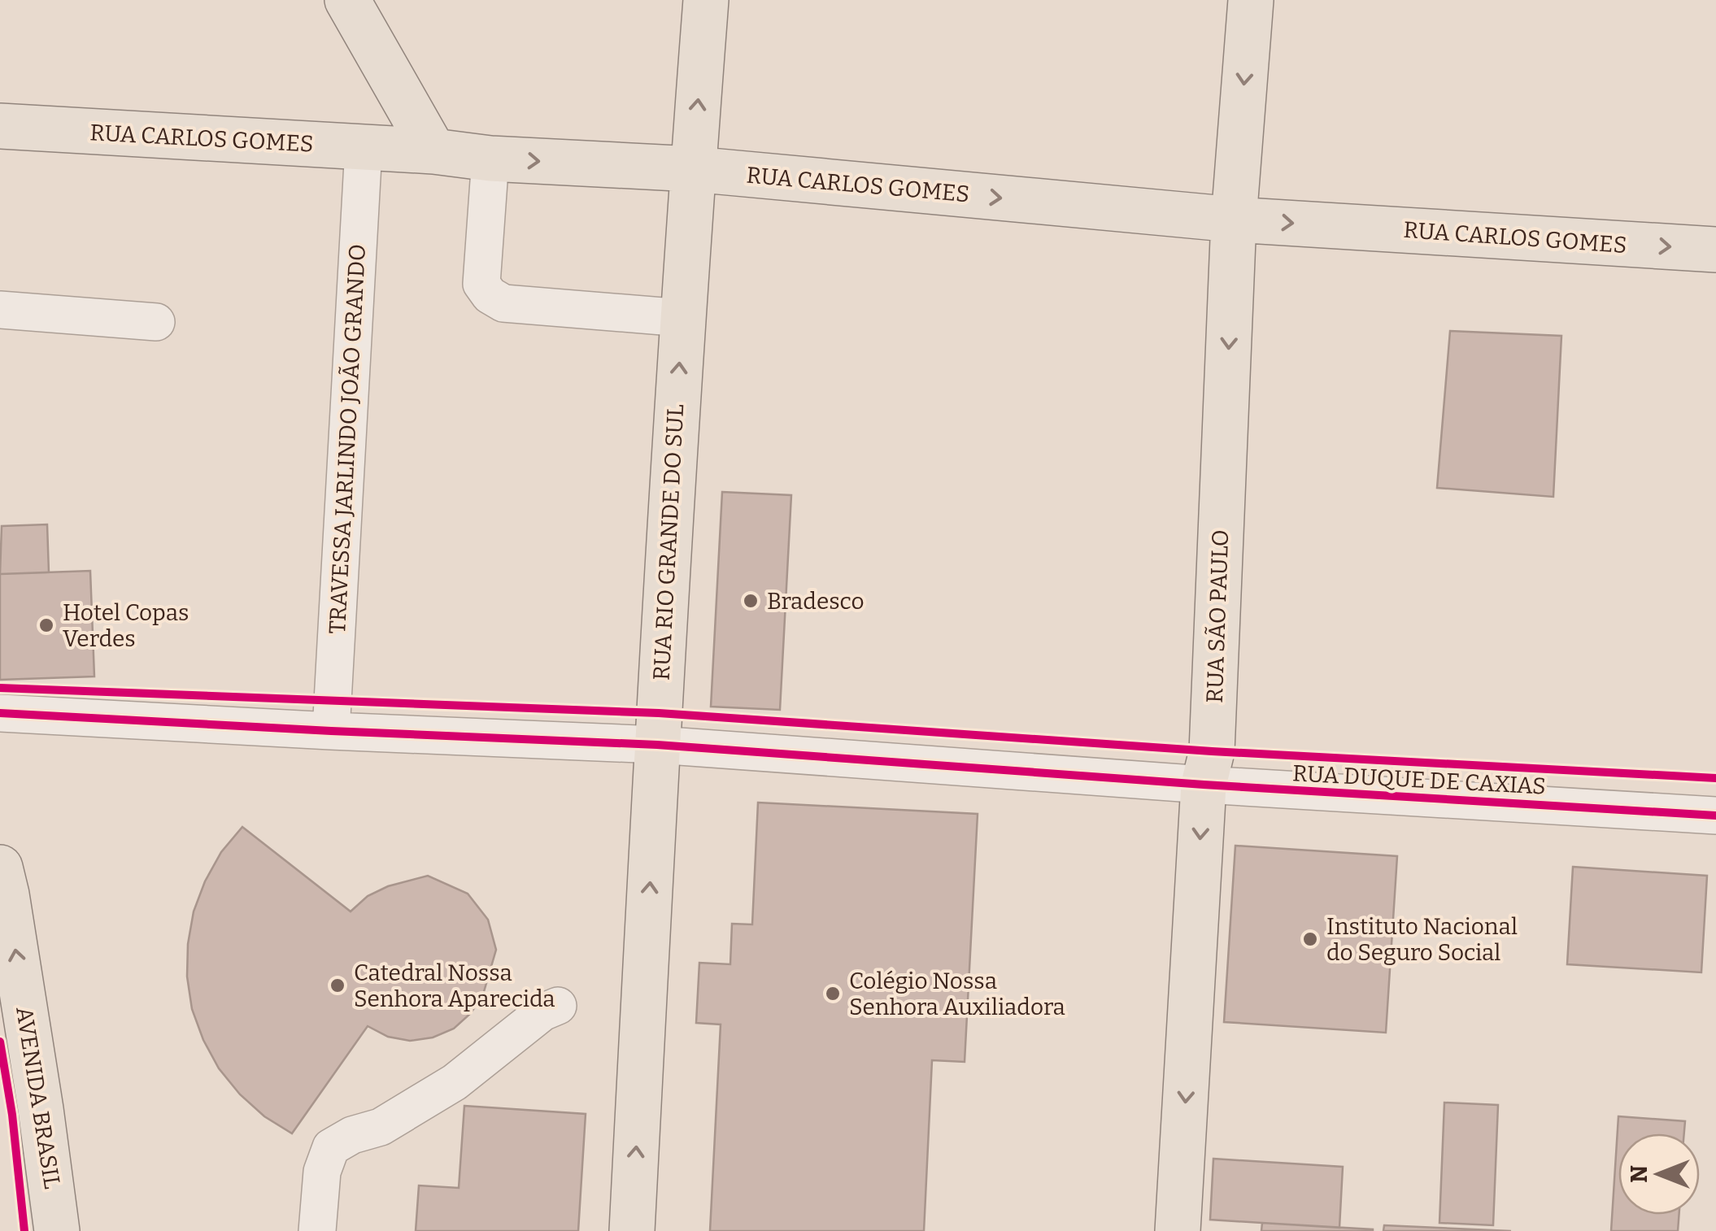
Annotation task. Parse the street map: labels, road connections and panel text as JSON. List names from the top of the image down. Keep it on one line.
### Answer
{"streets":{"main road":["RUA CARLOS GOMES","RUA RIO GRANDE DO SUL","RUA SÃO PAULO","AVENIDA BRASIL"],"street":["TRAVESSA JARLINDO JOÃO GRANDO","RUA DUQUE DE CAXIAS"]},"crossings":[["RUA CARLOS GOMES","TRAVESSA JARLINDO JOÃO GRANDO"],["RUA CARLOS GOMES","RUA RIO GRANDE DO SUL"],["RUA CARLOS GOMES","RUA SÃO PAULO"],["TRAVESSA JARLINDO JOÃO GRANDO","RUA DUQUE DE CAXIAS"],["RUA RIO GRANDE DO SUL","RUA DUQUE DE CAXIAS"],["RUA SÃO PAULO","RUA DUQUE DE CAXIAS"]],"one_way":["RUA CARLOS GOMES","RUA RIO GRANDE DO SUL","RUA SÃO PAULO","AVENIDA BRASIL"],"places":["Bradesco","Hotel Copas Verdes","Instituto Nacional do Seguro Social","Catedral Nossa Senhora Aparecida","Colégio Nossa Senhora Auxiliadora"],"north":"left"}
